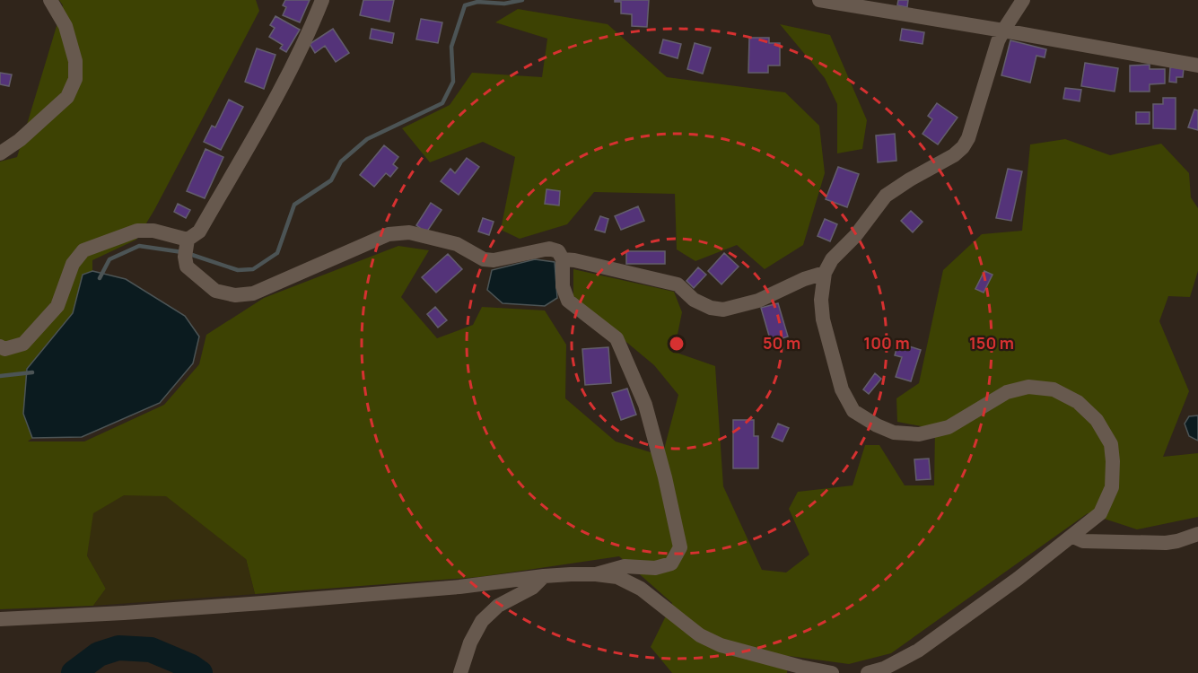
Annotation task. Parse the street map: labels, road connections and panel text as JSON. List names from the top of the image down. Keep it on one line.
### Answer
{"rings":["50 m","100 m","150 m"]}
